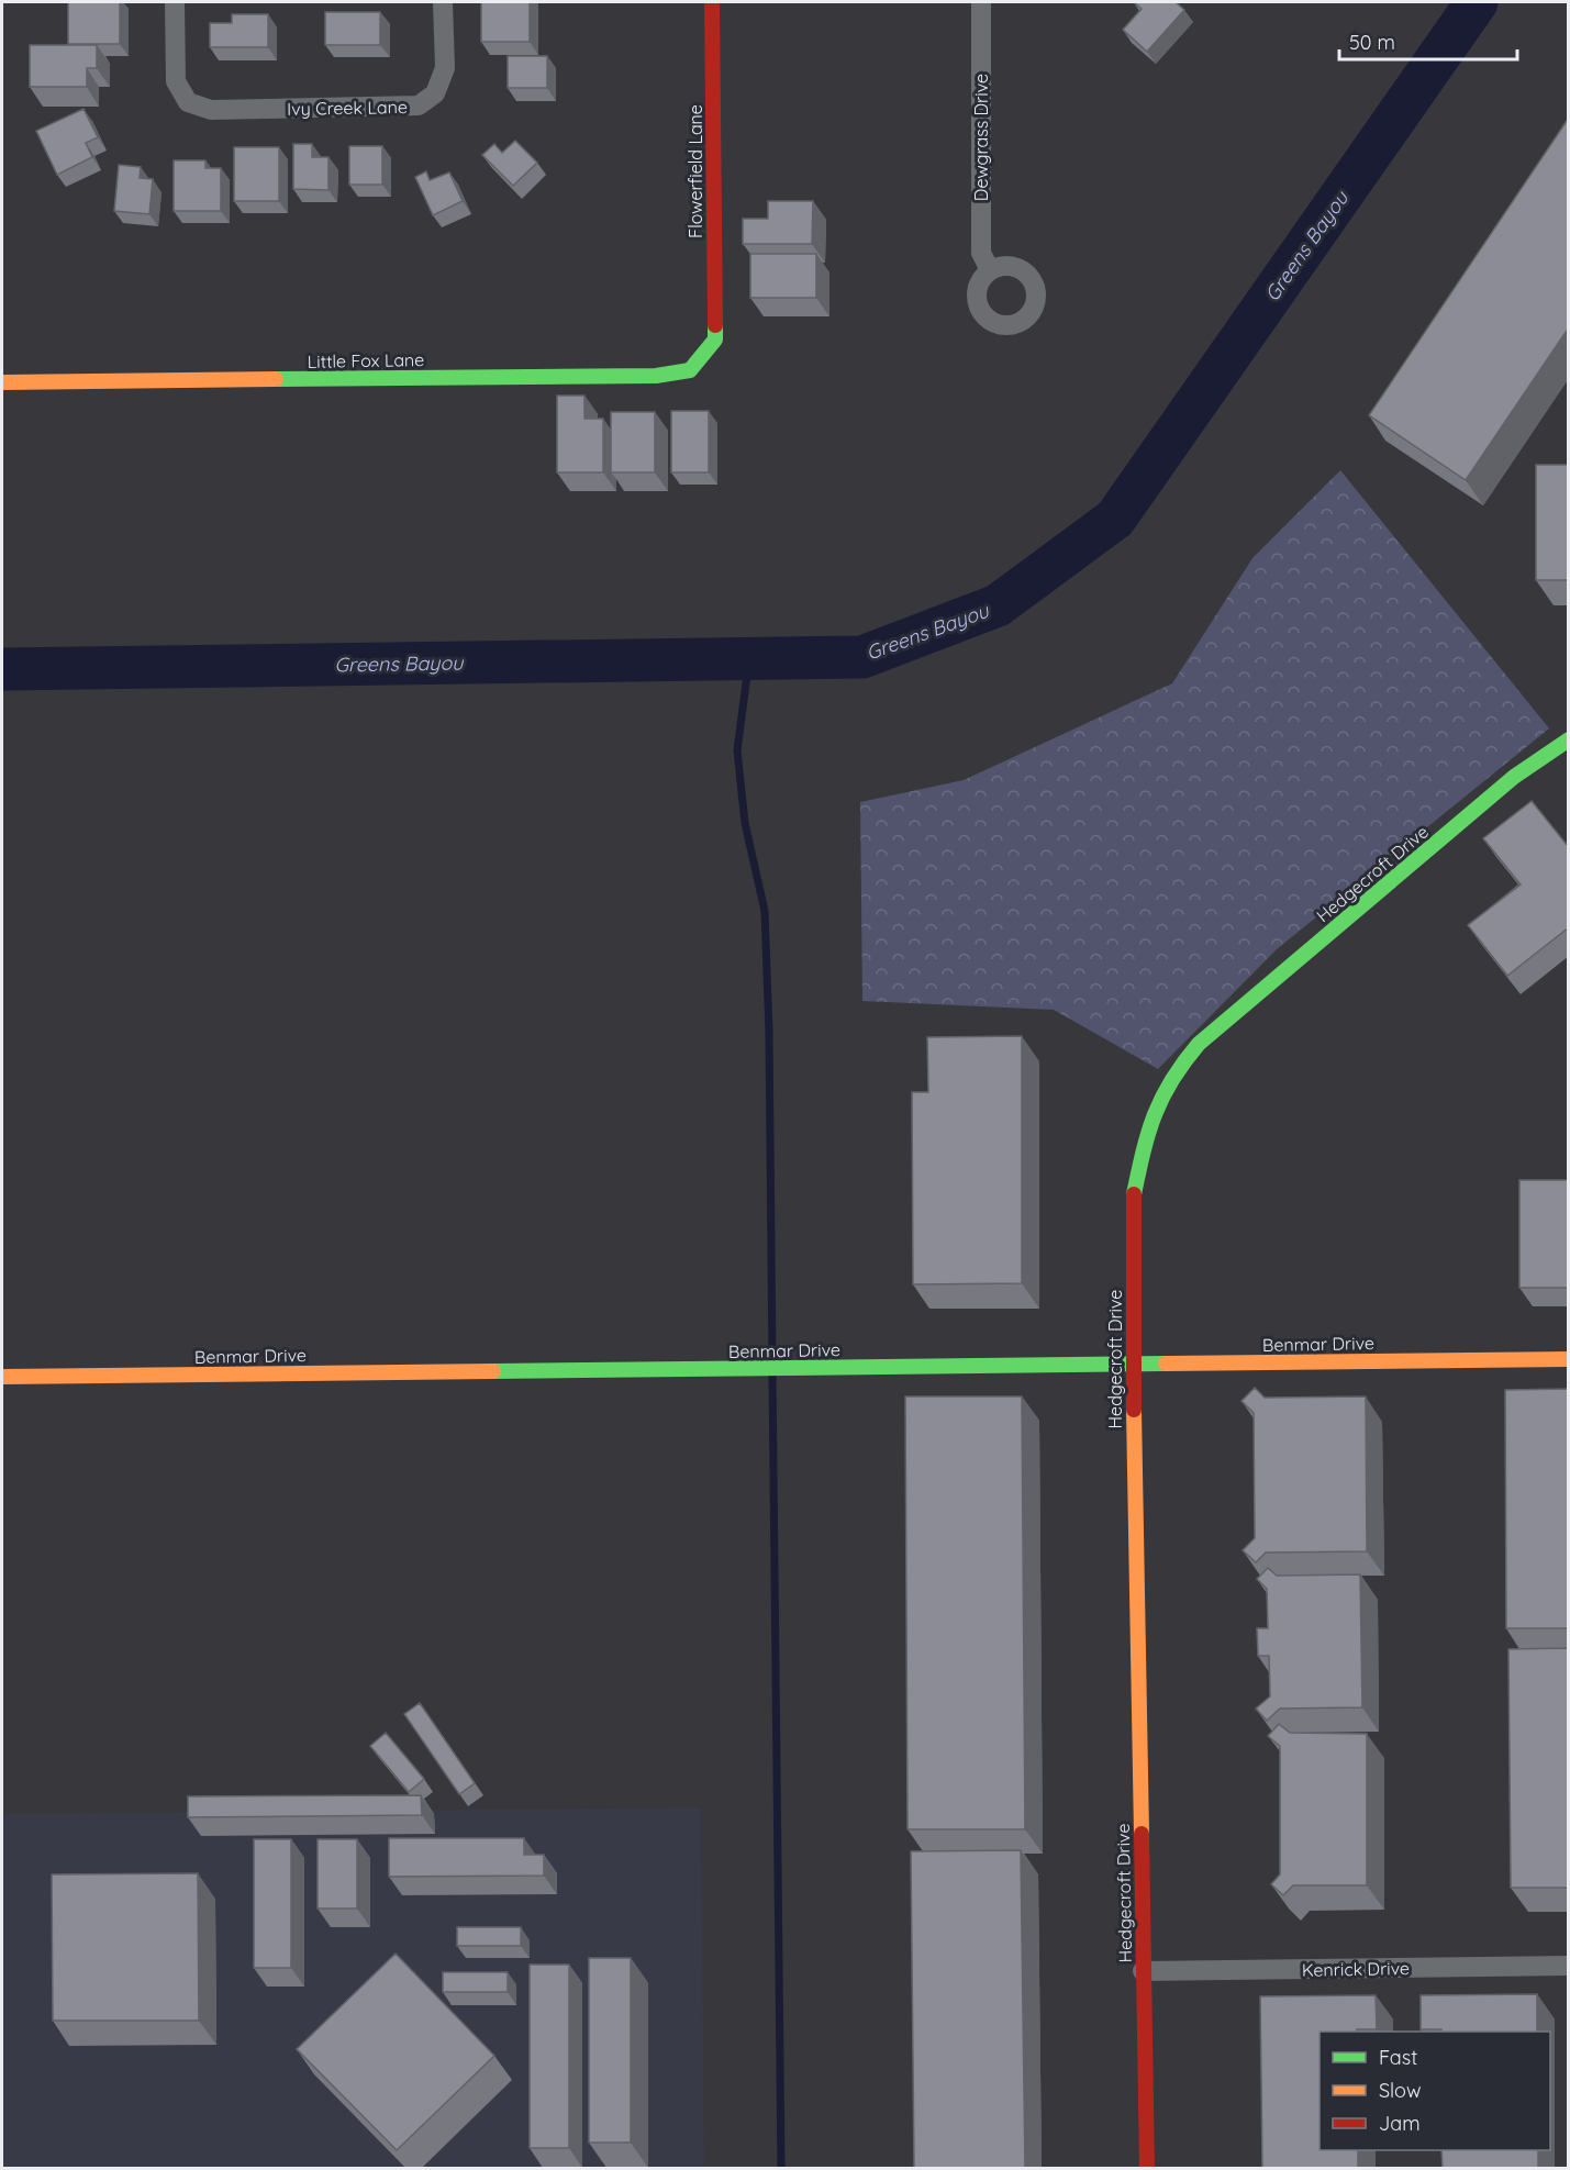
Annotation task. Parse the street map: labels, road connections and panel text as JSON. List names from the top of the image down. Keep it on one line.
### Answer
{"streets":{"street":["Ivy Creek Lane","Dewgrass Drive","Flowerfield Lane","Little Fox Lane","Hedgecroft Drive","Benmar Drive","Kenrick Drive"]},"crossings":[["Flowerfield Lane","Little Fox Lane"],["Hedgecroft Drive","Benmar Drive"],["Hedgecroft Drive","Kenrick Drive"]],"water":["Greens Bayou"],"legend":["Fast","Slow","Jam"],"scale_bar":"50 m"}
